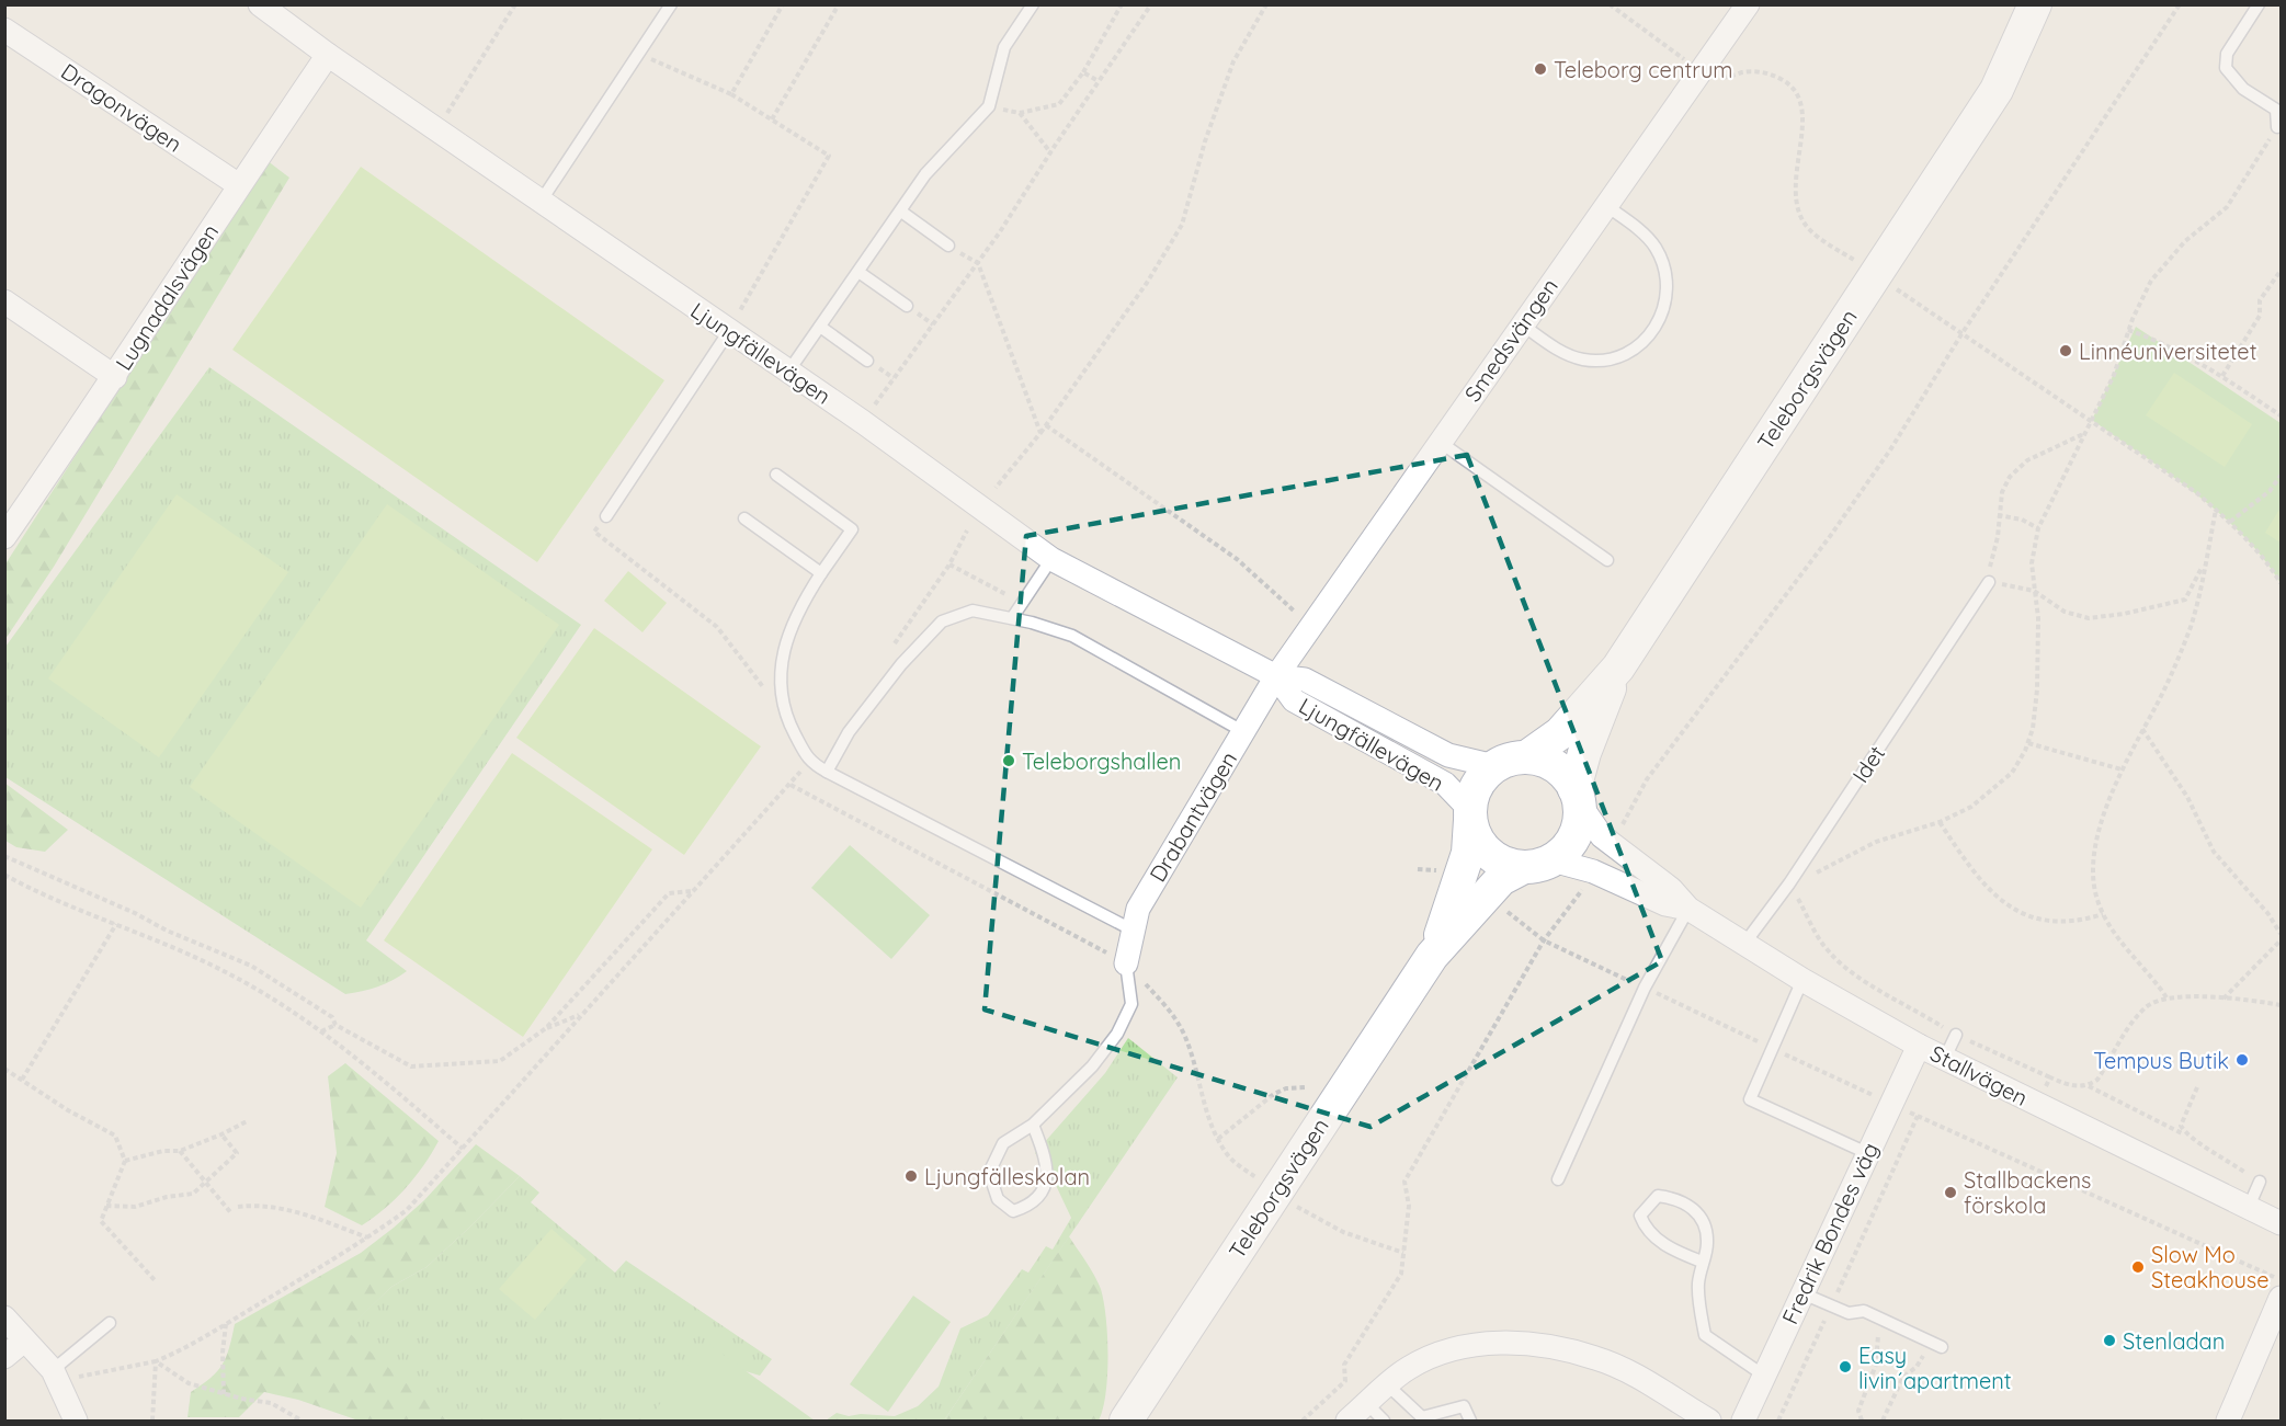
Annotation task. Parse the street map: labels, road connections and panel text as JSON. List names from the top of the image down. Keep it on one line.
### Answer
{"streets":{"main road":["Teleborgsvägen"],"street":["Dragonvägen","Lugnadalsvägen","Smedsvängen","Ljungfällevägen","Drabantvägen","Stallvägen","Fredrik Bondes väg"],"lane":["Idet"]},"crossings":[["Dragonvägen","Lugnadalsvägen"],["Lugnadalsvägen","Ljungfällevägen"],["Smedsvängen","Ljungfällevägen"],["Smedsvängen","Drabantvägen"],["Ljungfällevägen","Teleborgsvägen"],["Ljungfällevägen","Drabantvägen"],["Ljungfällevägen","Stallvägen"],["Teleborgsvägen","Stallvägen"],["Idet","Stallvägen"],["Stallvägen","Fredrik Bondes väg"]],"places":["Teleborg centrum","Linnéuniversitetet","Teleborgshallen","Tempus Butik","Ljungfälleskolan","Stallbackens förskola","Slow Mo Steakhouse","Stenladan","Easy livin´apartment"]}
